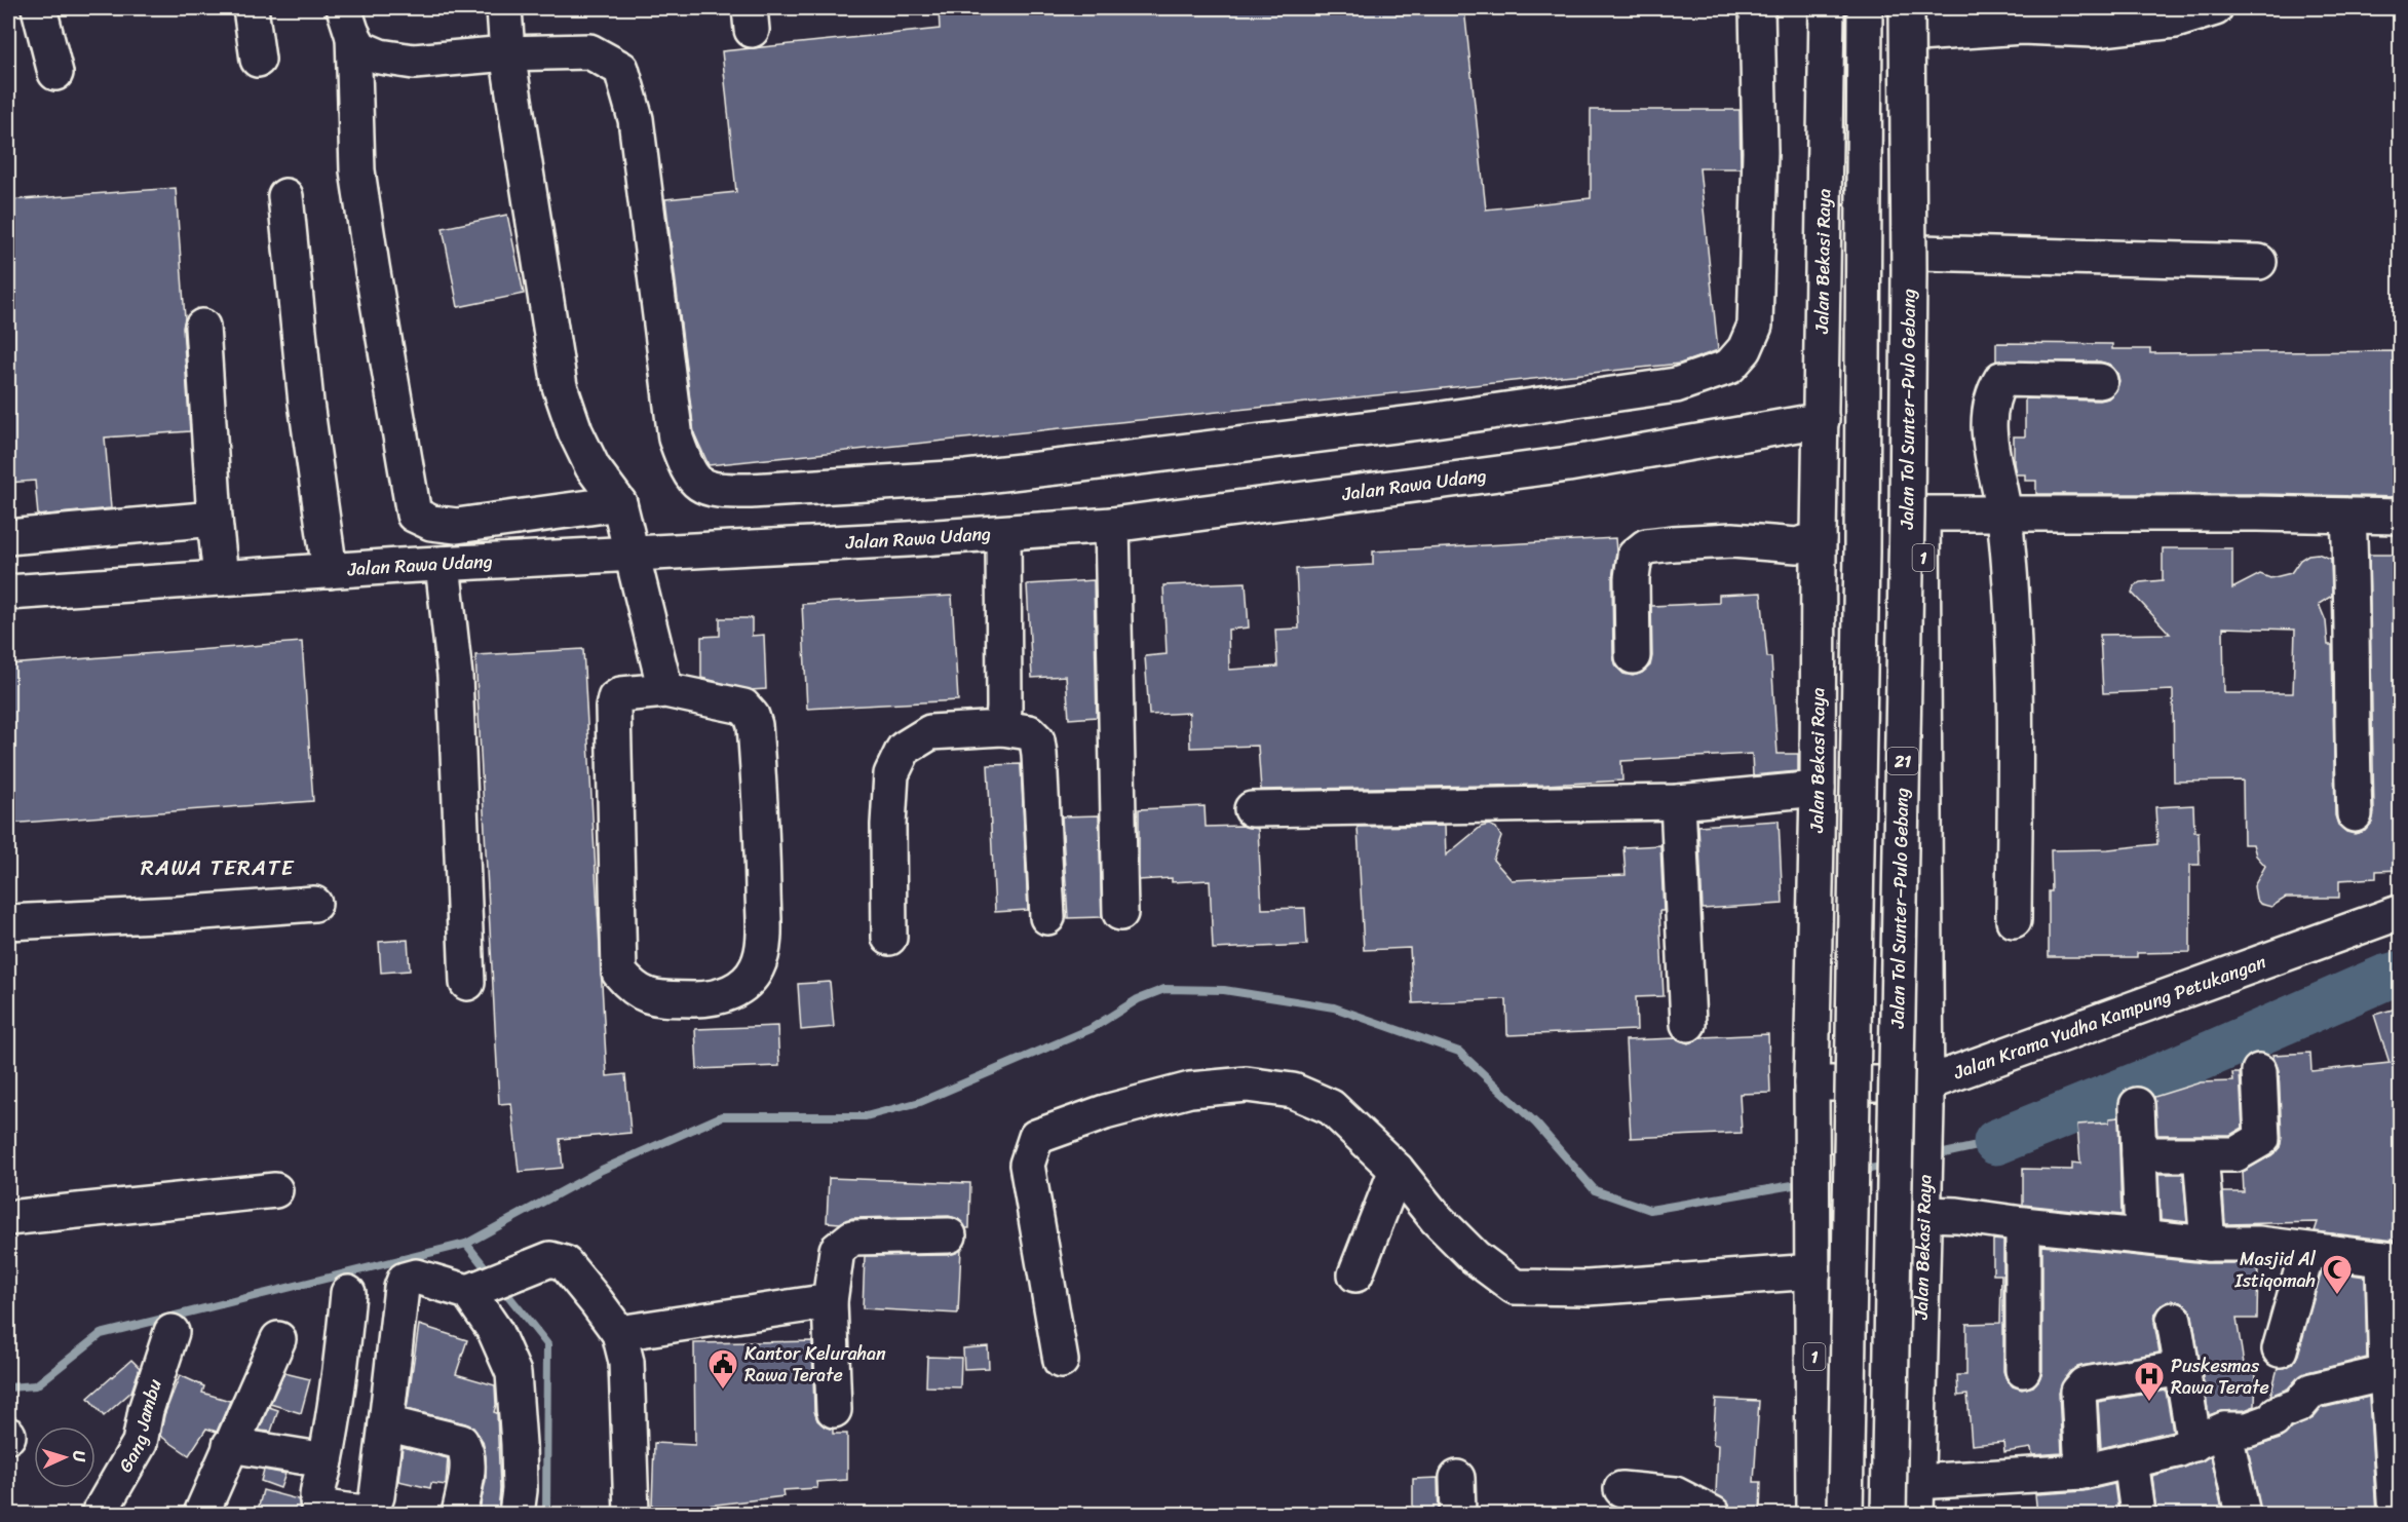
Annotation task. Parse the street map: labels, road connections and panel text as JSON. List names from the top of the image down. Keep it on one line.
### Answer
{"streets":{"main road":["Jalan Bekasi Raya","Jalan Tol Sunter–Pulo Gebang","Jalan Rawa Udang","1","21","Jalan Krama Yudha Kampung Petukangan","Gang Jambu"]},"crossings":[["Jalan Bekasi Raya","Jalan Tol Sunter–Pulo Gebang"],["Jalan Bekasi Raya","Jalan Rawa Udang"],["Jalan Bekasi Raya","Jalan Krama Yudha Kampung Petukangan"]],"districts":["RAWA TERATE"],"places":{"mosque":["Masjid Al Istiqomah"],"public building":["Kantor Kelurahan Rawa Terate"],"hospital":["Puskesmas Rawa Terate"]},"north":"right"}
